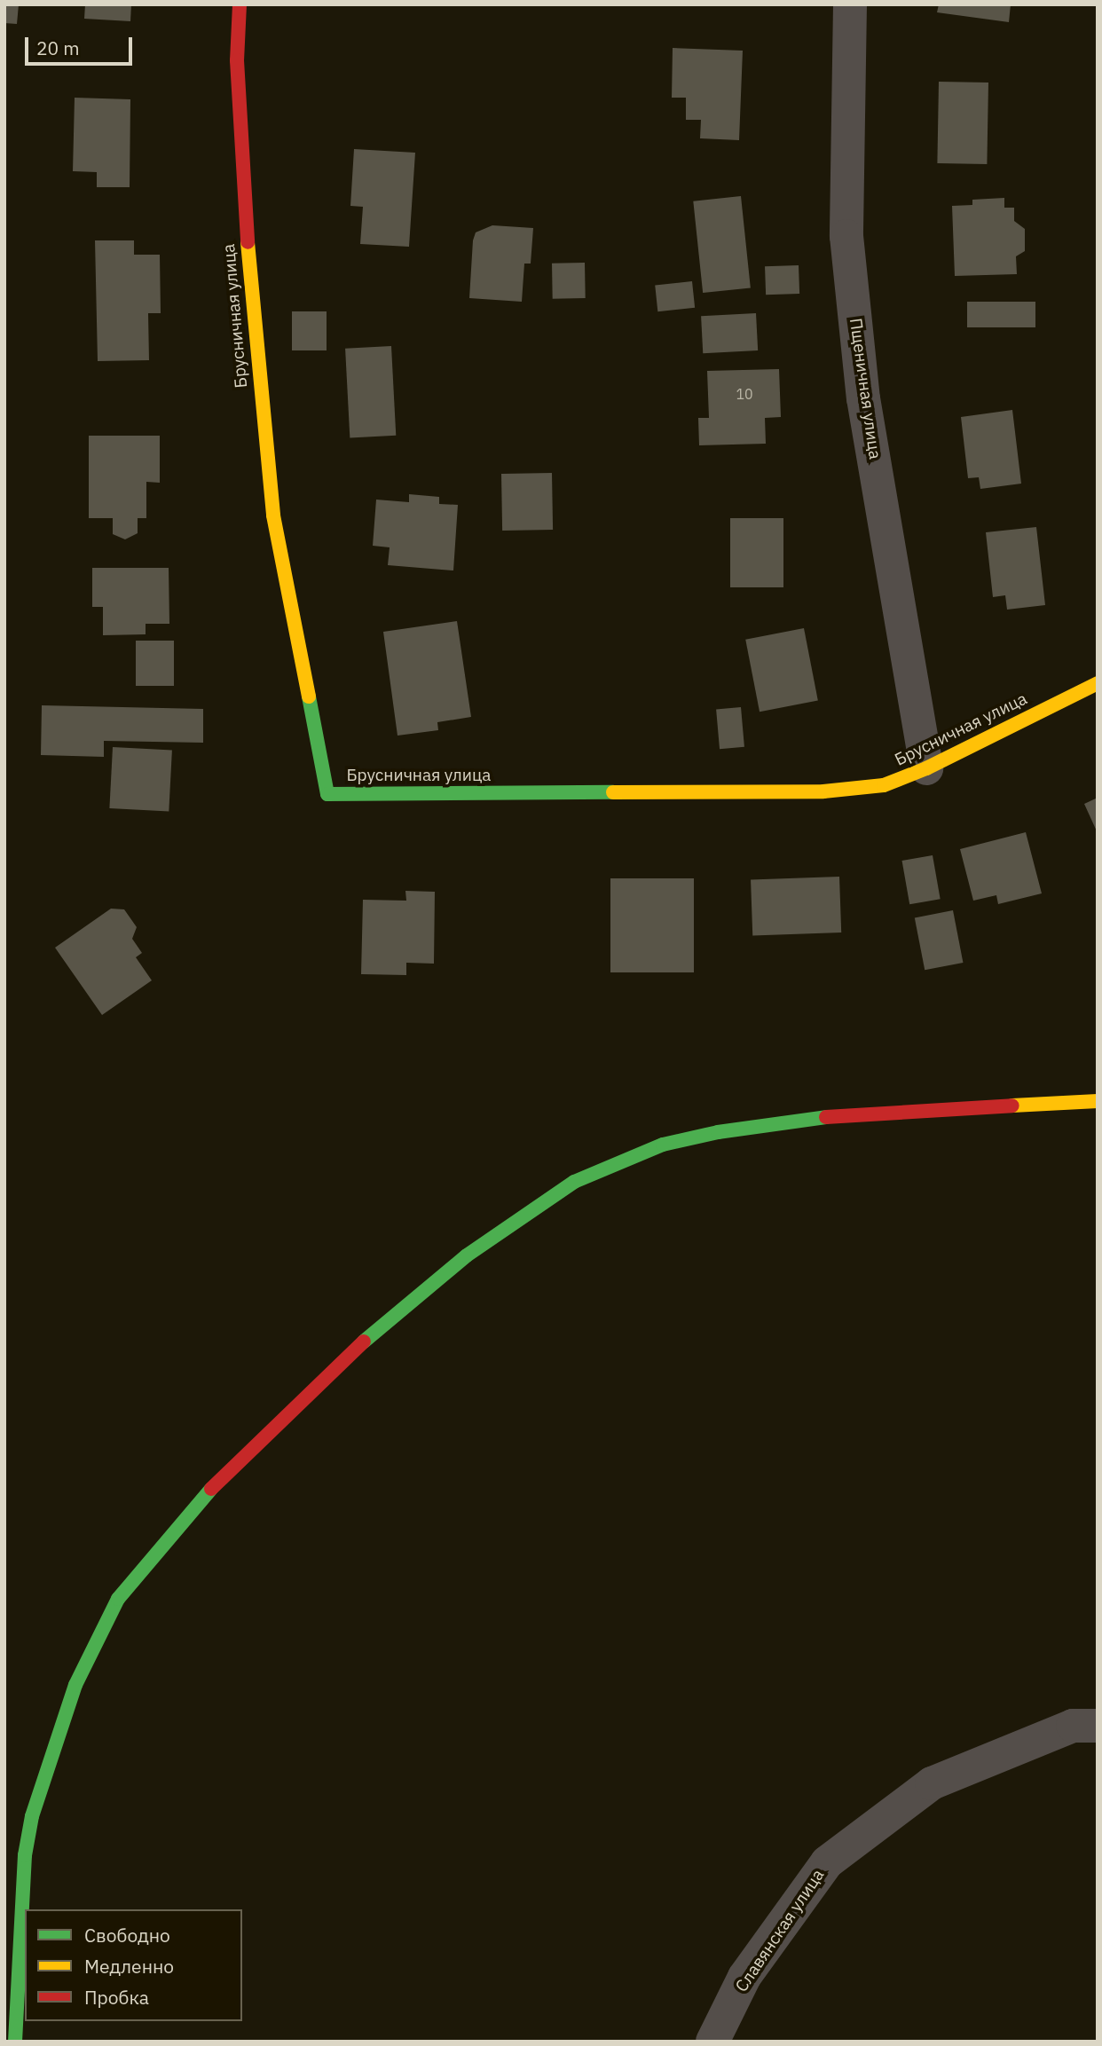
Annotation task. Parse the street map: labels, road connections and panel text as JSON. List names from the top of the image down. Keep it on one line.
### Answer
{"streets":{"street":["Брусничная улица","Пщеничная улица","Славянская улица"]},"crossings":[["Брусничная улица","Пщеничная улица"]],"house_numbers":["10"],"legend":["Свободно","Медленно","Пробка"],"scale_bar":"20 m"}
